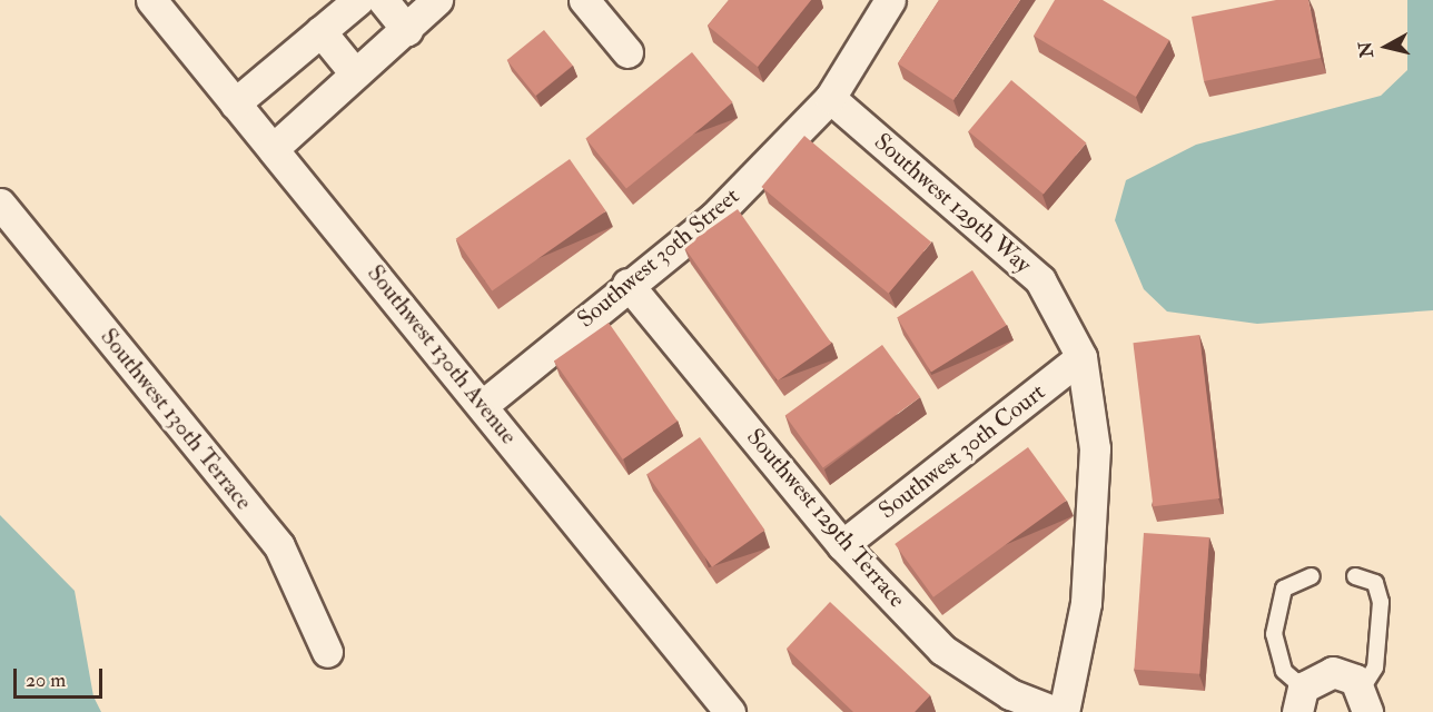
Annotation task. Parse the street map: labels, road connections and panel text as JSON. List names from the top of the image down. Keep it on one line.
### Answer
{"streets":{"street":["Southwest 129th Way","Southwest 30th Street","Southwest 130th Avenue","Southwest 130th Terrace","Southwest 30th Court","Southwest 129th Terrace"]},"crossings":[["Southwest 129th Way","Southwest 30th Street"],["Southwest 129th Way","Southwest 30th Court"],["Southwest 30th Street","Southwest 130th Avenue"],["Southwest 30th Street","Southwest 129th Terrace"],["Southwest 30th Court","Southwest 129th Terrace"]],"scale_bar":"20 m","north":"left"}
